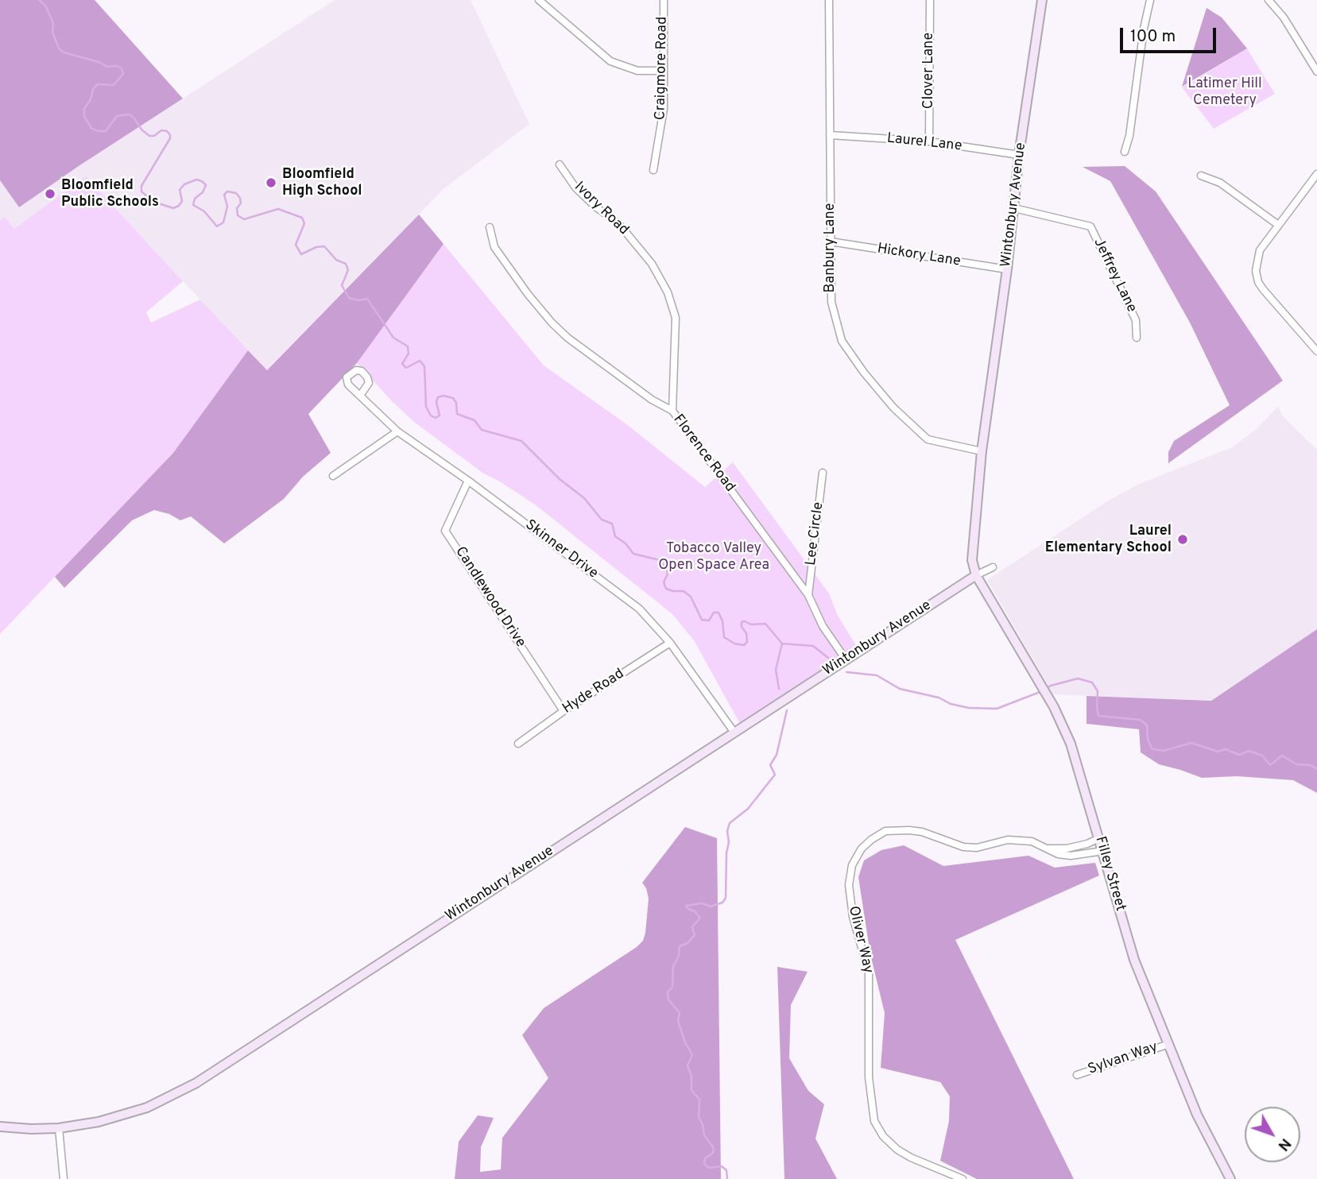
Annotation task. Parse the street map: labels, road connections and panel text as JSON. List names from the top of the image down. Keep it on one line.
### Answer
{"streets":{"street":["Craigmore Road","Clover Lane","Laurel Lane","Wintonbury Avenue","Ivory Road","Banbury Lane","Hickory Lane","Jeffrey Lane","Florence Road","Lee Circle","Skinner Drive","Candlewood Drive","Hyde Road","Filley Street","Oliver Way","Sylvan Way"]},"crossings":[["Clover Lane","Laurel Lane"],["Laurel Lane","Wintonbury Avenue"],["Laurel Lane","Banbury Lane"],["Wintonbury Avenue","Banbury Lane"],["Wintonbury Avenue","Hickory Lane"],["Wintonbury Avenue","Jeffrey Lane"],["Wintonbury Avenue","Florence Road"],["Wintonbury Avenue","Skinner Drive"],["Wintonbury Avenue","Filley Street"],["Ivory Road","Florence Road"],["Banbury Lane","Hickory Lane"],["Florence Road","Lee Circle"],["Skinner Drive","Candlewood Drive"],["Skinner Drive","Hyde Road"],["Candlewood Drive","Hyde Road"],["Filley Street","Oliver Way"],["Filley Street","Sylvan Way"]],"parks":["Latimer Hill Cemetery","Tobacco Valley Open Space Area"],"places":["Bloomfield High School","Bloomfield Public Schools","Laurel Elementary School"],"scale_bar":"100 m","north":"bottom right"}
